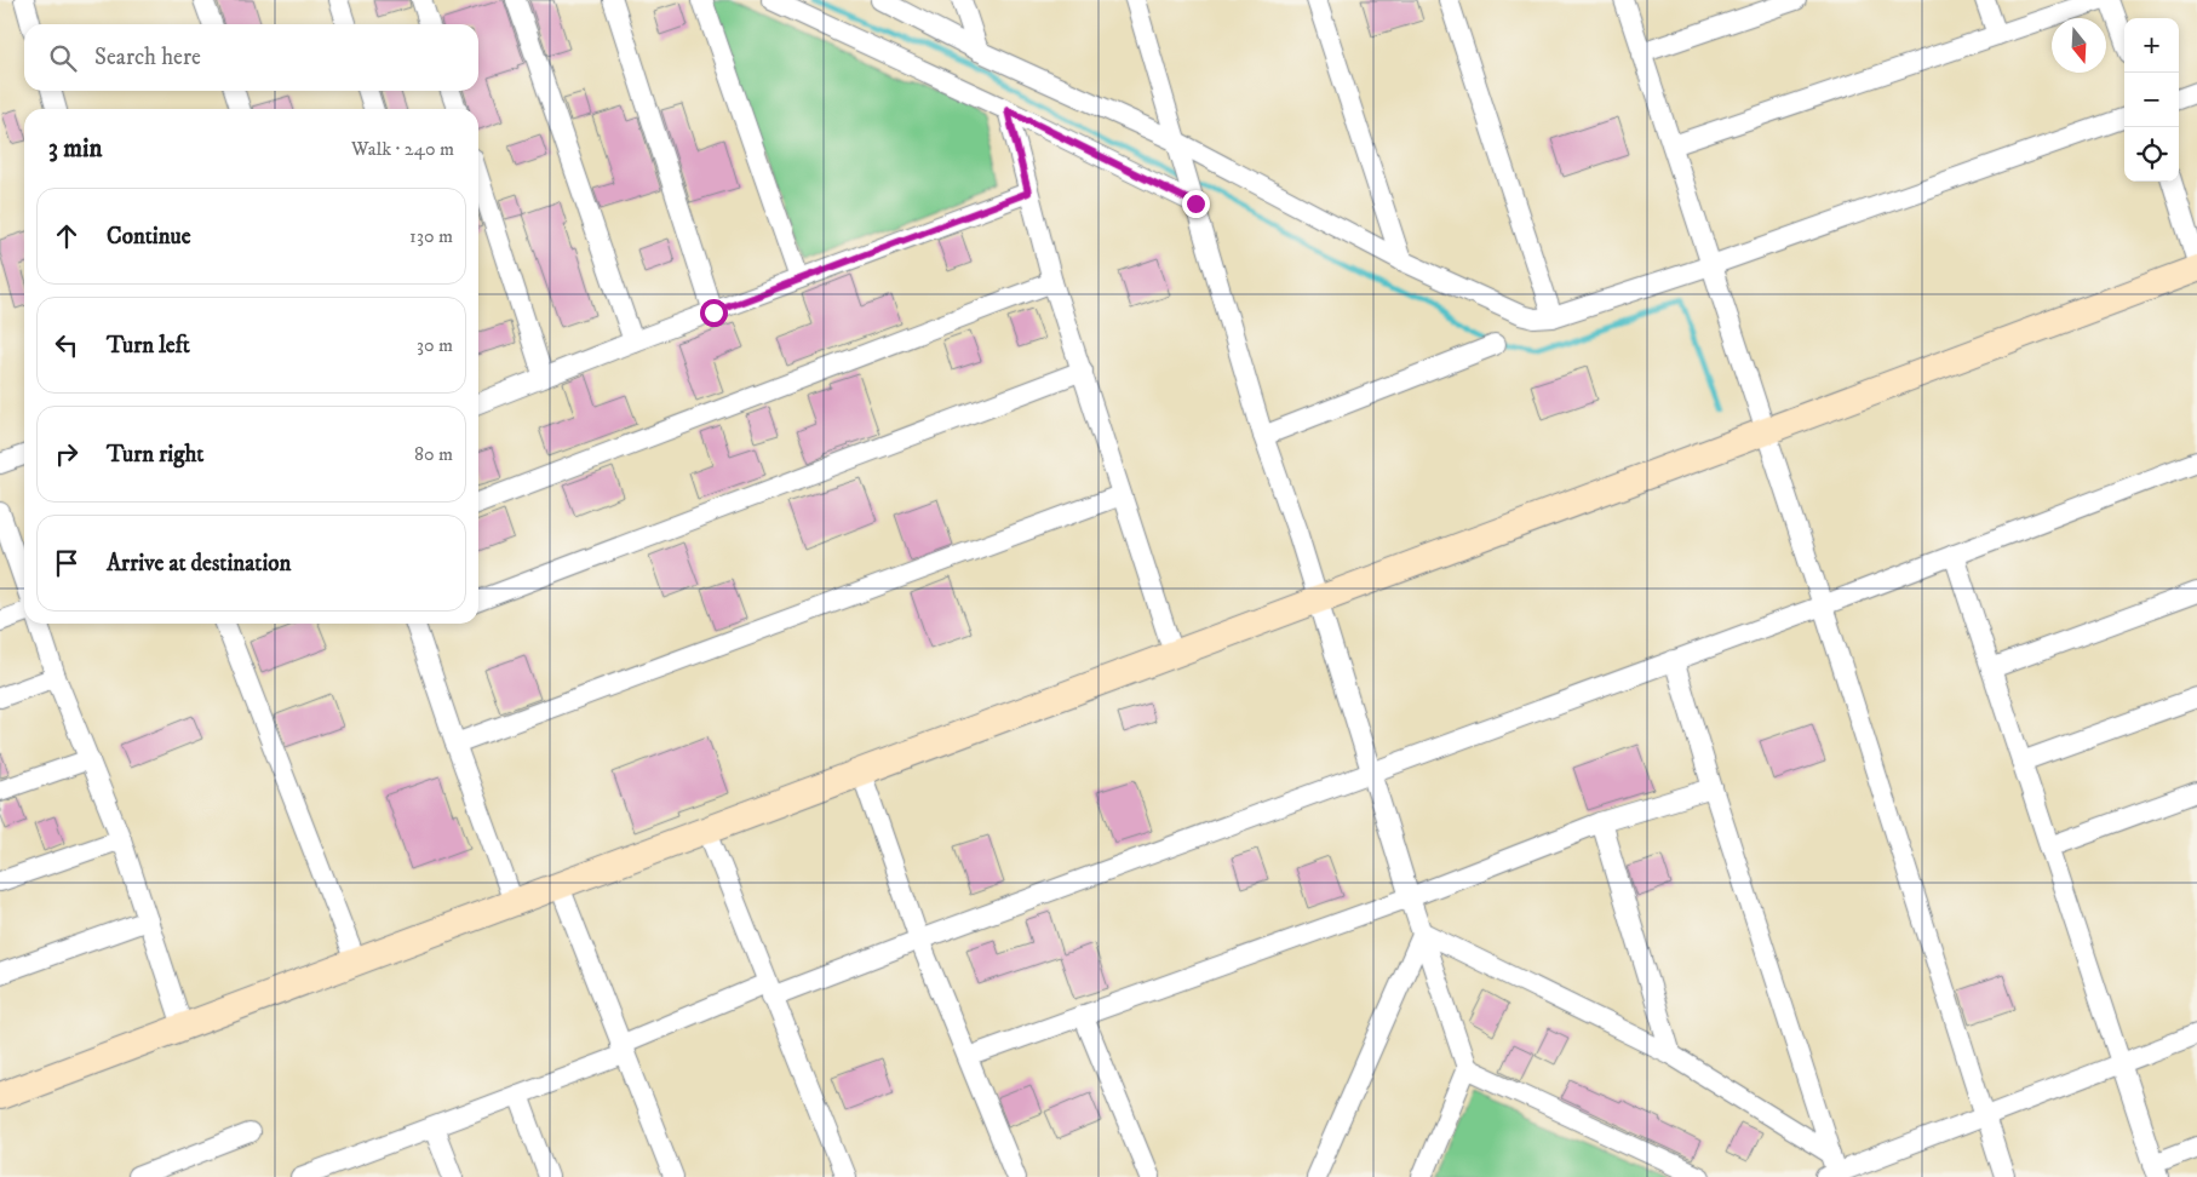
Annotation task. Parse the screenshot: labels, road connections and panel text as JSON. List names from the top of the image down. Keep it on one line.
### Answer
{"north":"bottom","page":{"map_buttons":["+","−"],"search":"Search here","heading":["3 min","Walk · 240 m"],"list":[["Continue","130 m"],["Turn left","30 m"],["Turn right","80 m"],"Arrive at destination"]}}
